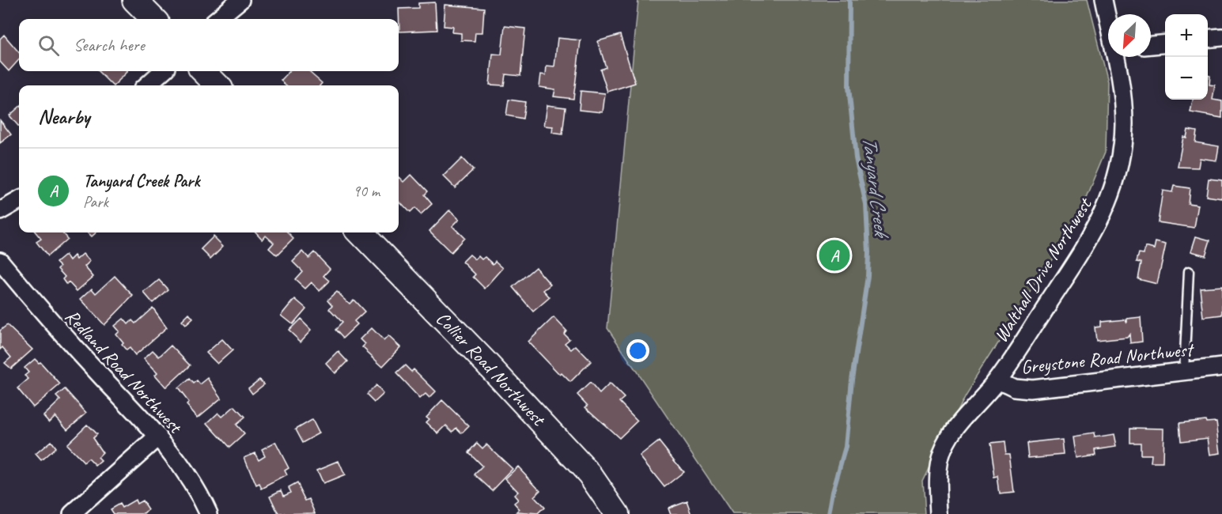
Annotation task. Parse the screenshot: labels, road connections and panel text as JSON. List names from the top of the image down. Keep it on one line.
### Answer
{"streets":{"street":["Walthall Drive Northwest","Greystone Road Northwest","Collier Road Northwest","Redland Road Northwest"]},"crossings":[["Walthall Drive Northwest","Greystone Road Northwest"]],"water":["Tanyard Creek"],"north":"bottom left","page":{"map_buttons":["+","−"],"search":"Search here","heading":"Nearby","list":[{"mark":"A","name":"Tanyard Creek Park","note":"Park","value":"90 m"}],"pins":"A"}}
